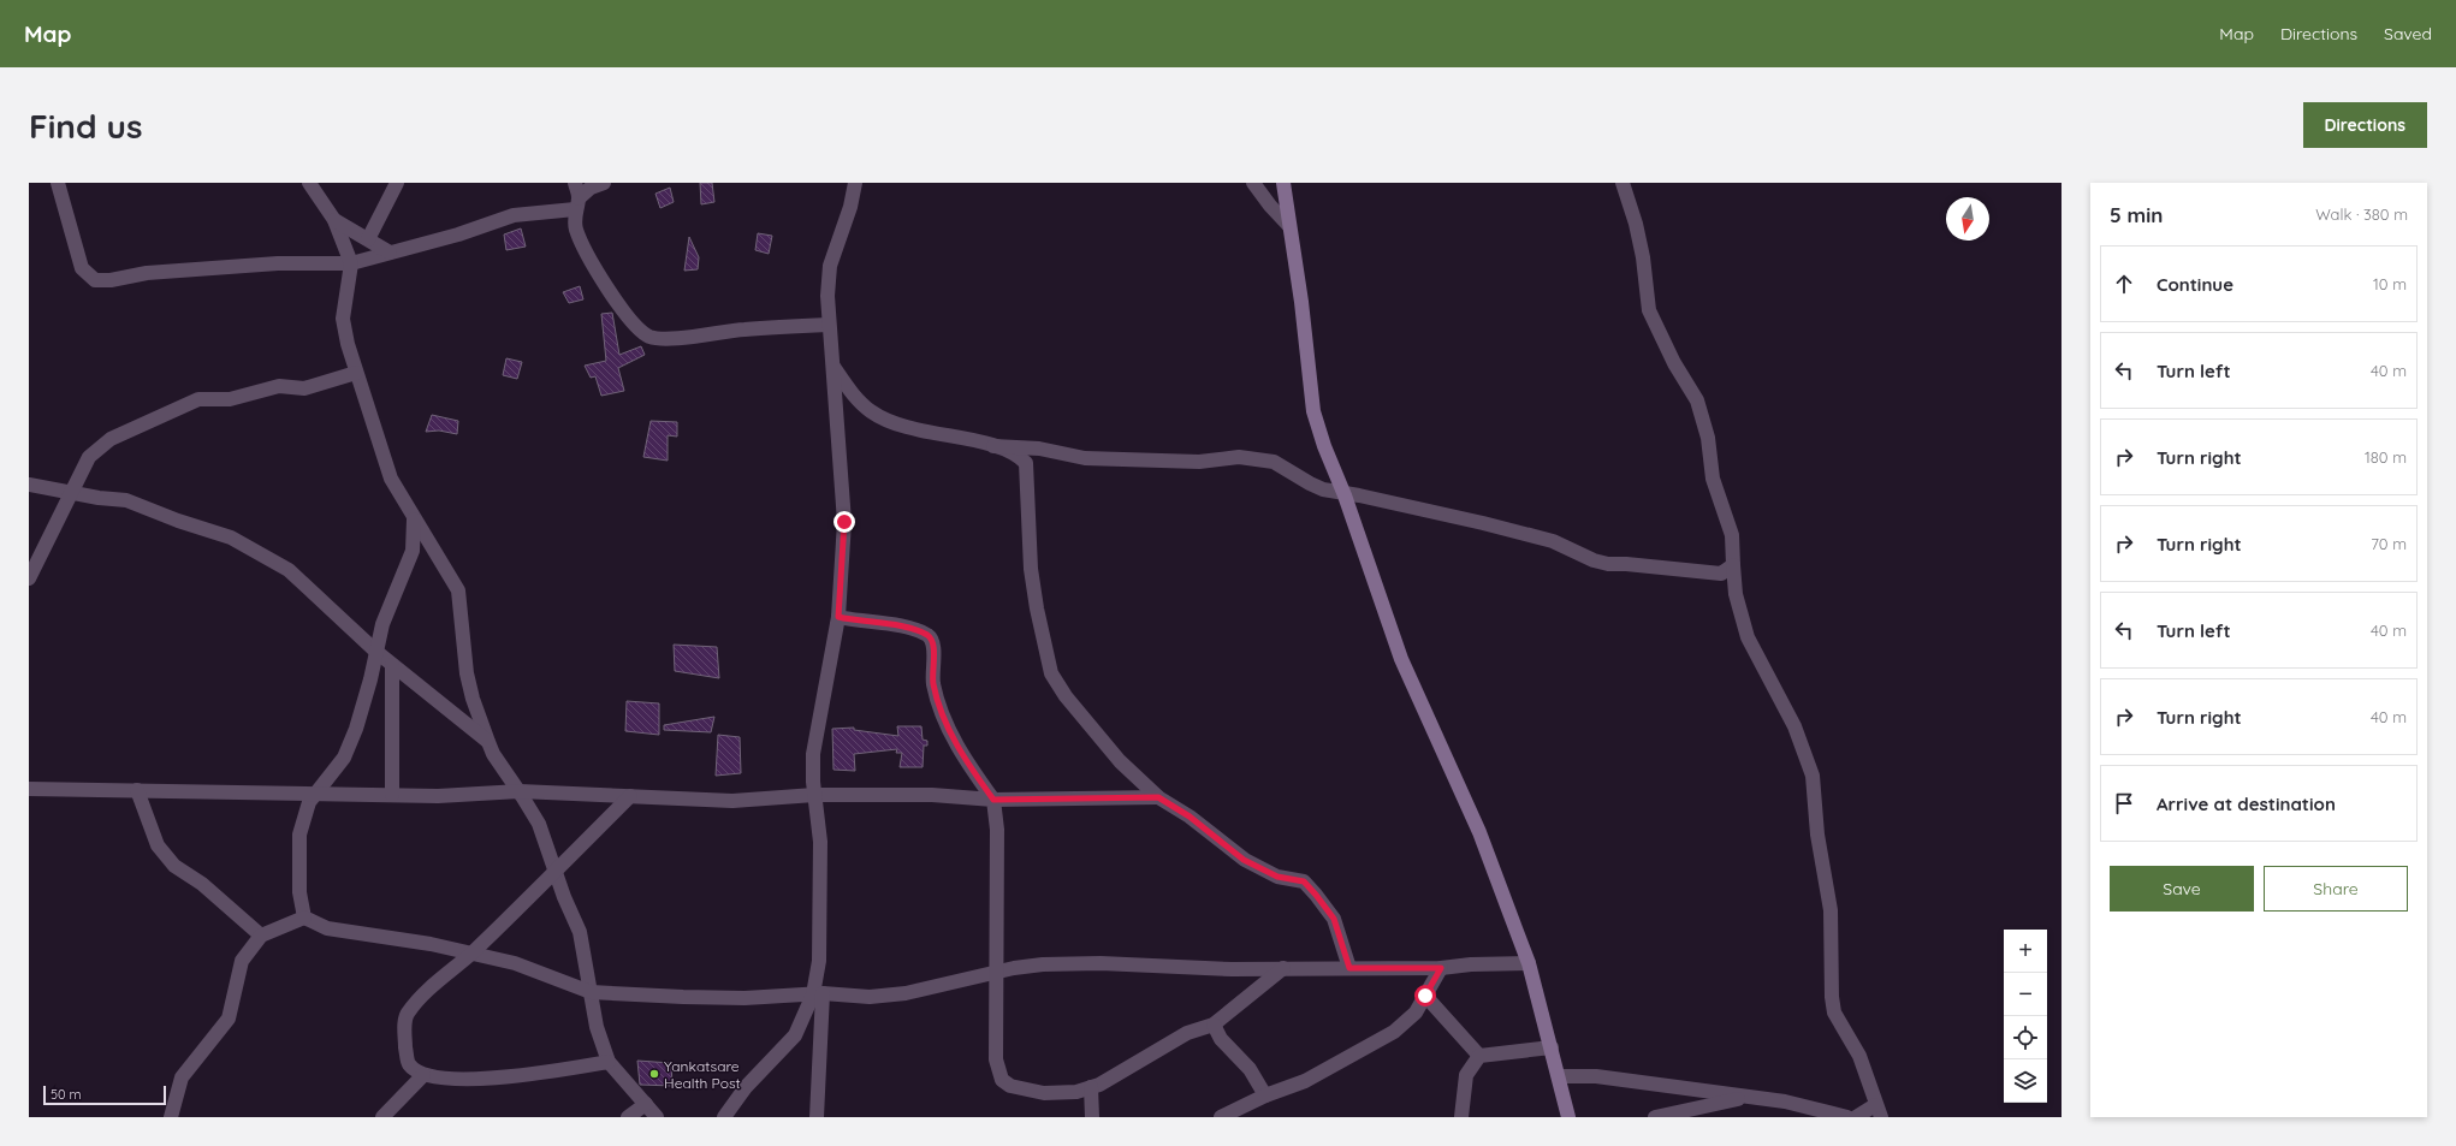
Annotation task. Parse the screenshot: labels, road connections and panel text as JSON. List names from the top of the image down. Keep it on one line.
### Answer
{"places":["Yankatsare Health Post"],"scale_bar":"50 m","north":"bottom","page":{"header":"Map","nav":["Map","Directions","Saved"],"buttons":["Directions",["Save","Share"]],"title":"Find us","heading":["5 min","Walk · 380 m"],"list":[["Continue","10 m"],["Turn left","40 m"],["Turn right","180 m"],["Turn right","70 m"],["Turn left","40 m"],["Turn right","40 m"],"Arrive at destination"],"map_buttons":["+","−"],"scale":"50 m"}}
